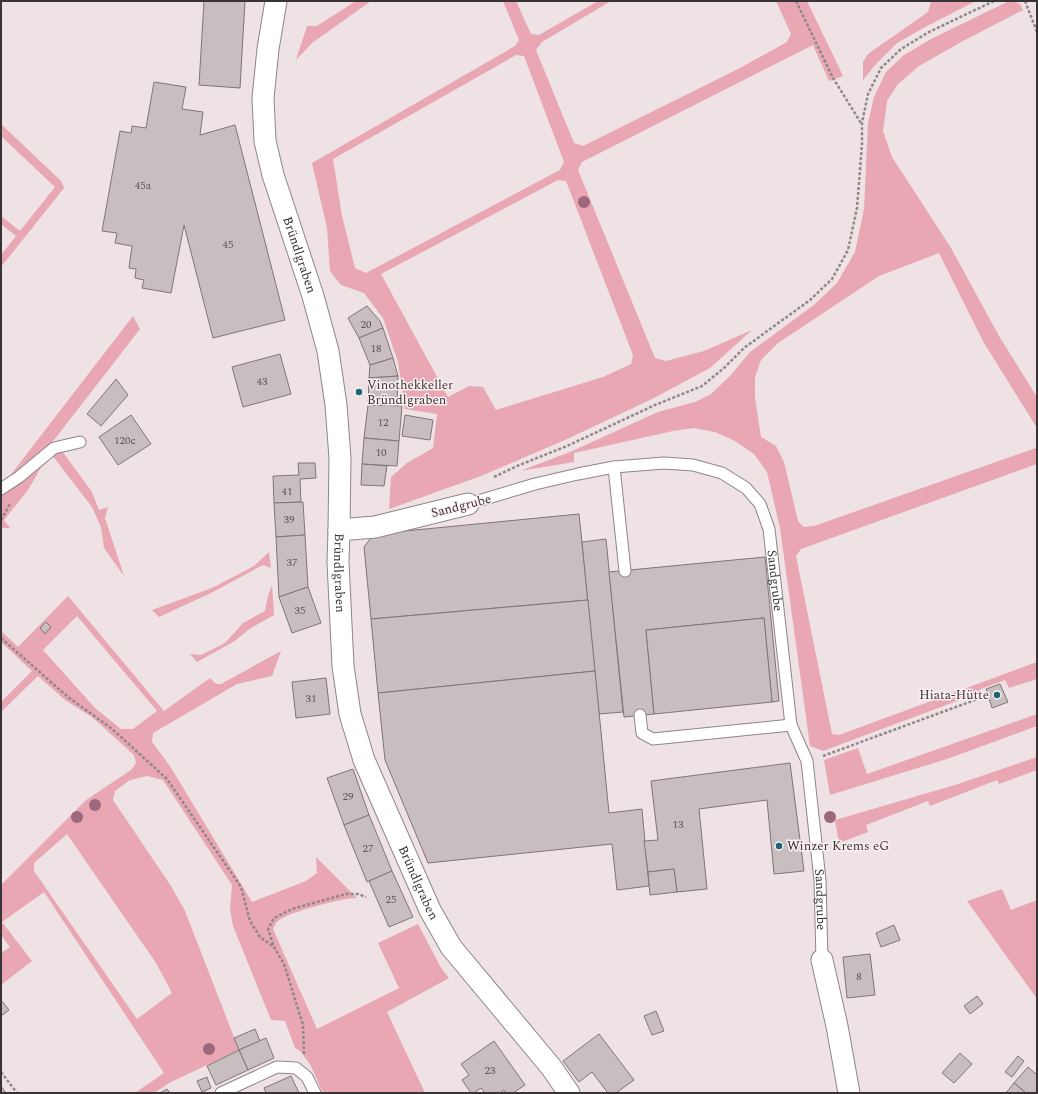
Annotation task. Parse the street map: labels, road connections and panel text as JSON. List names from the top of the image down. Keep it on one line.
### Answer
{"streets":{"street":["Bründlgraben","Sandgrube"]},"crossings":[["Bründlgraben","Sandgrube"]],"places":["Vinothekkeller Bründlgraben","Hiata-Hütte","Winzer Krems eG"],"house_numbers":["45a","45","20","18","43","12","120c","10","41","39","37","35","31","29","13","27","25","8","23"]}
